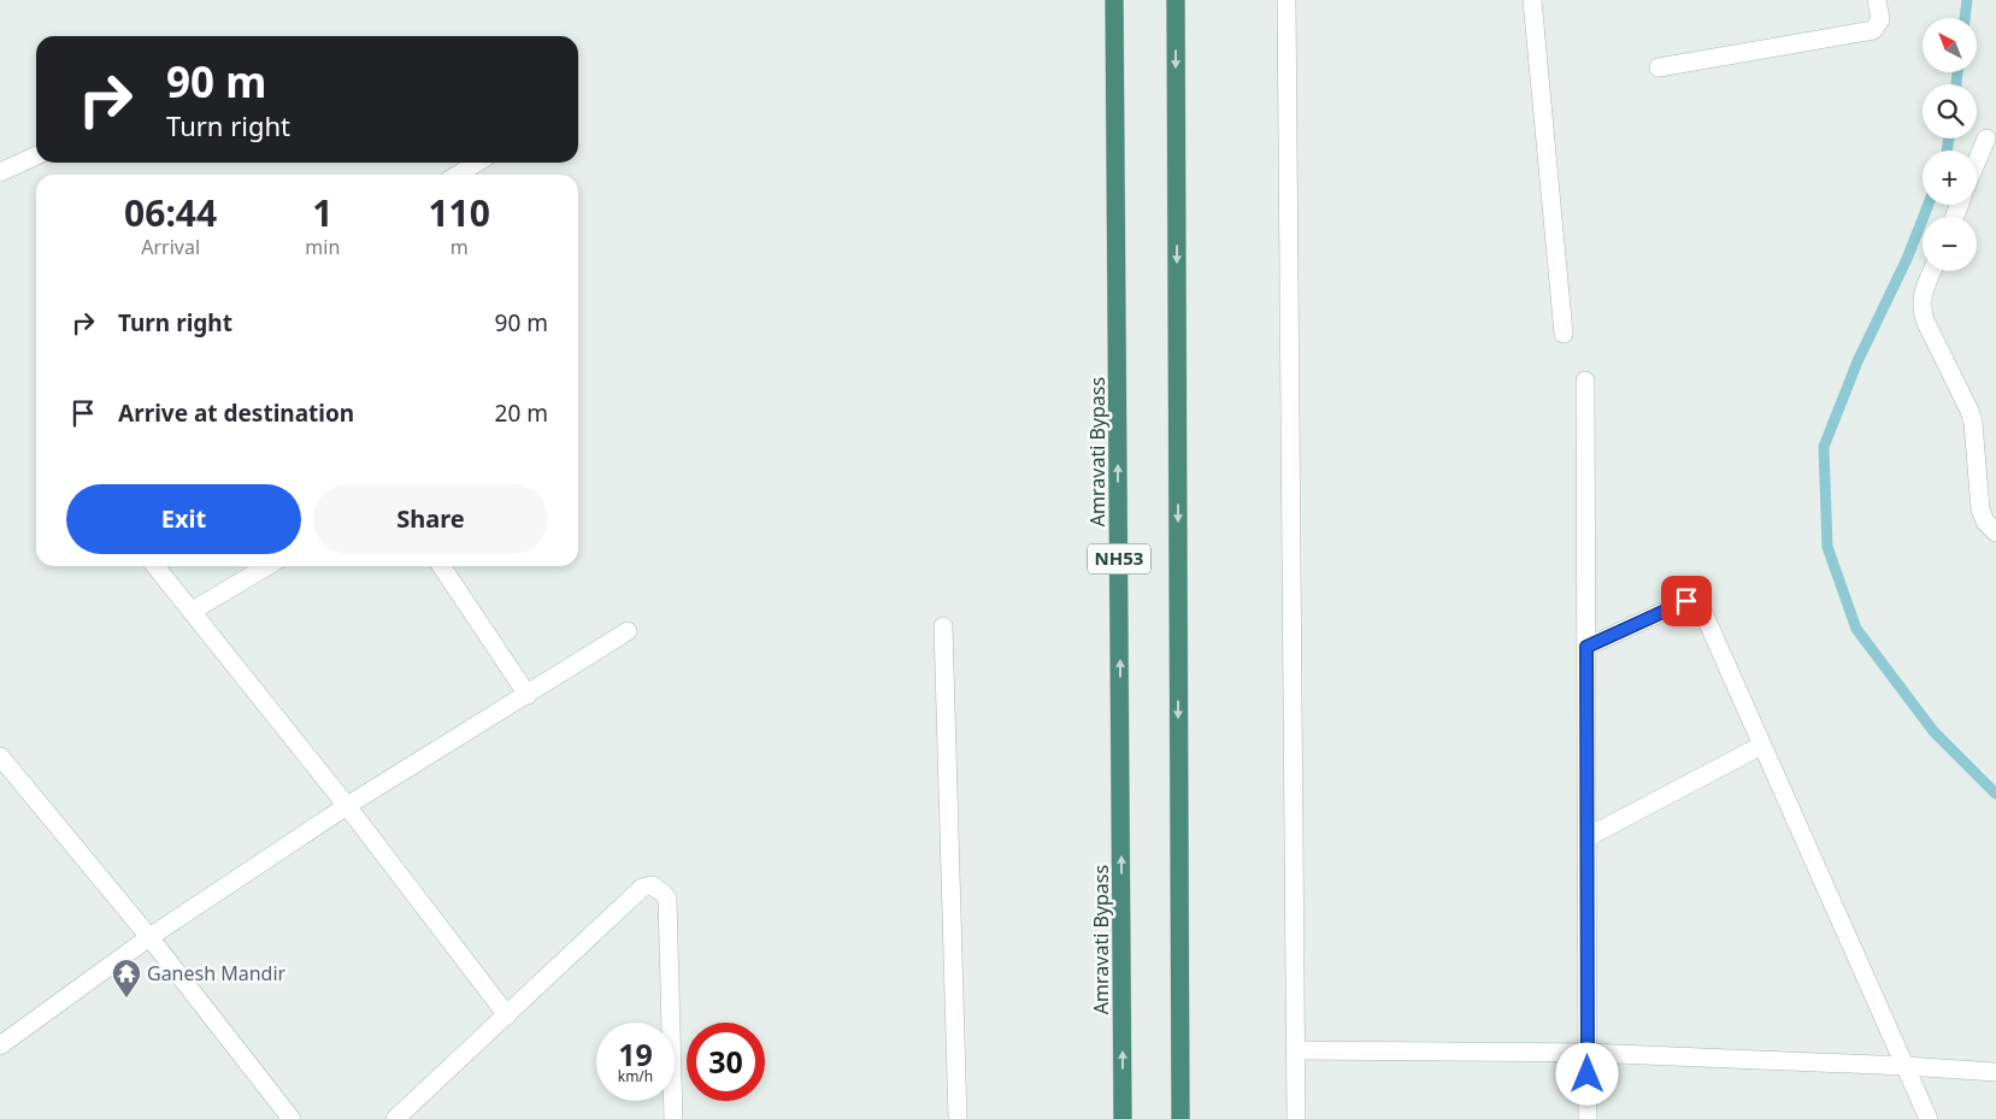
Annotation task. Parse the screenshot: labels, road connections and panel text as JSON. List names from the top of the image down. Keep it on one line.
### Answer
{"streets":{"highway":["Amravati Bypass","NH53"]},"places":{"temple":["Ganesh Mandir"]},"north":"top left","page":{"map_buttons":["+","−"],"turn":["90 m","Turn right"],"eta":["06:44","Arrival","1","min","110","m"],"list":[{"name":"Turn right","value":"90 m"},{"name":"Arrive at destination","value":"20 m"}],"buttons":["Exit","Share"],"speed":"19 km/h","limit":"30"}}
